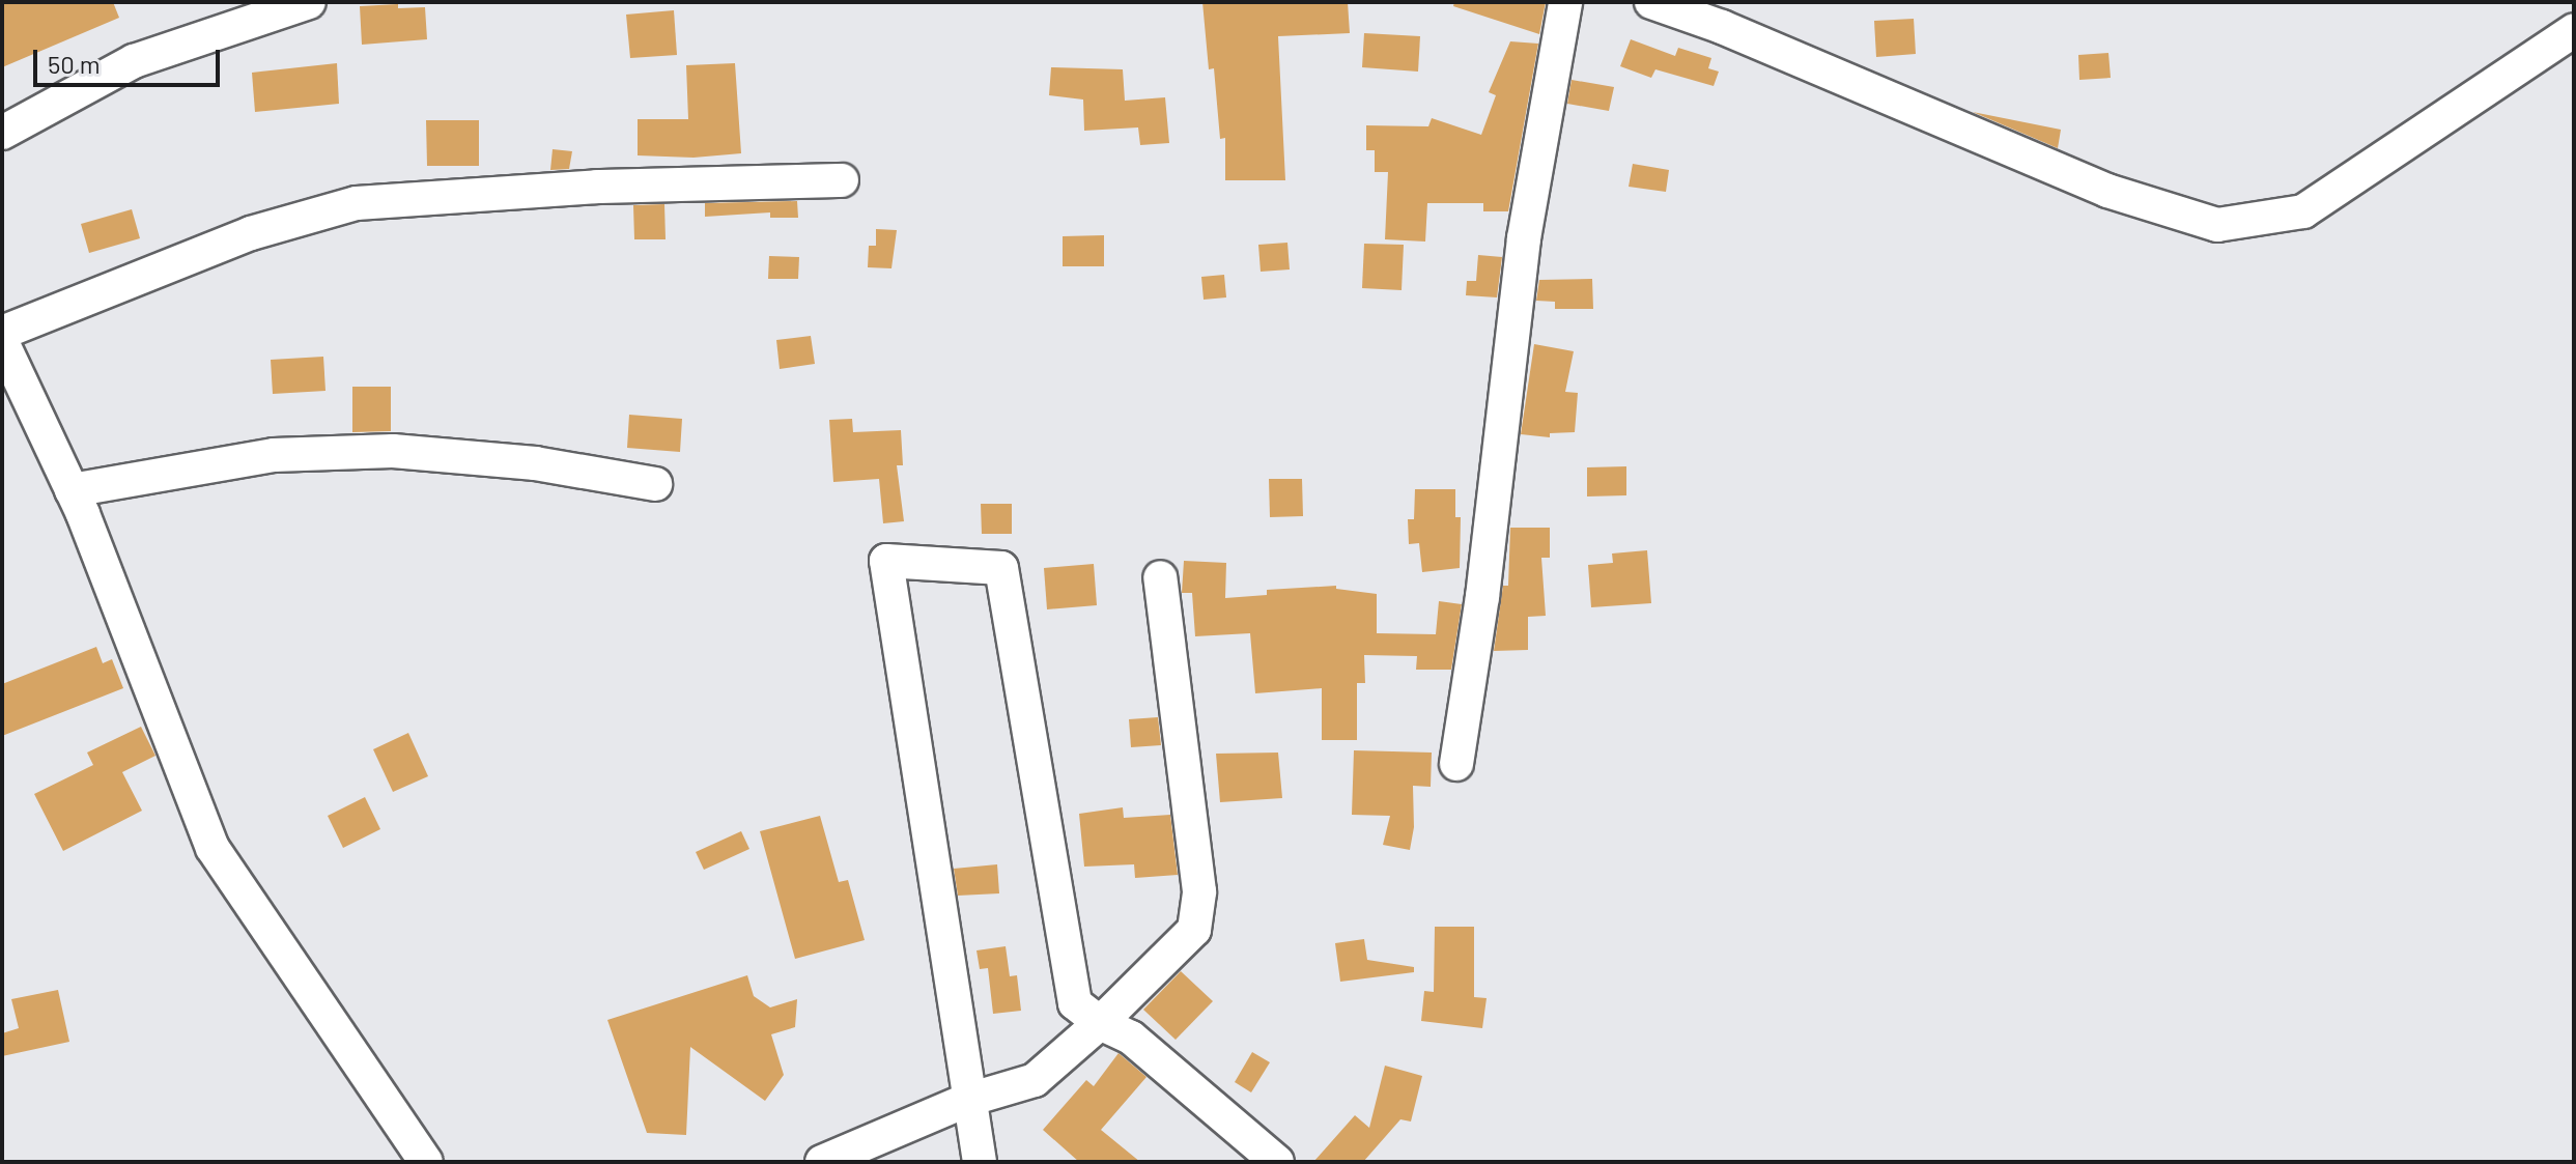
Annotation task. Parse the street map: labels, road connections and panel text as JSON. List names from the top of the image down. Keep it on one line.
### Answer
{"scale_bar":"50 m"}
